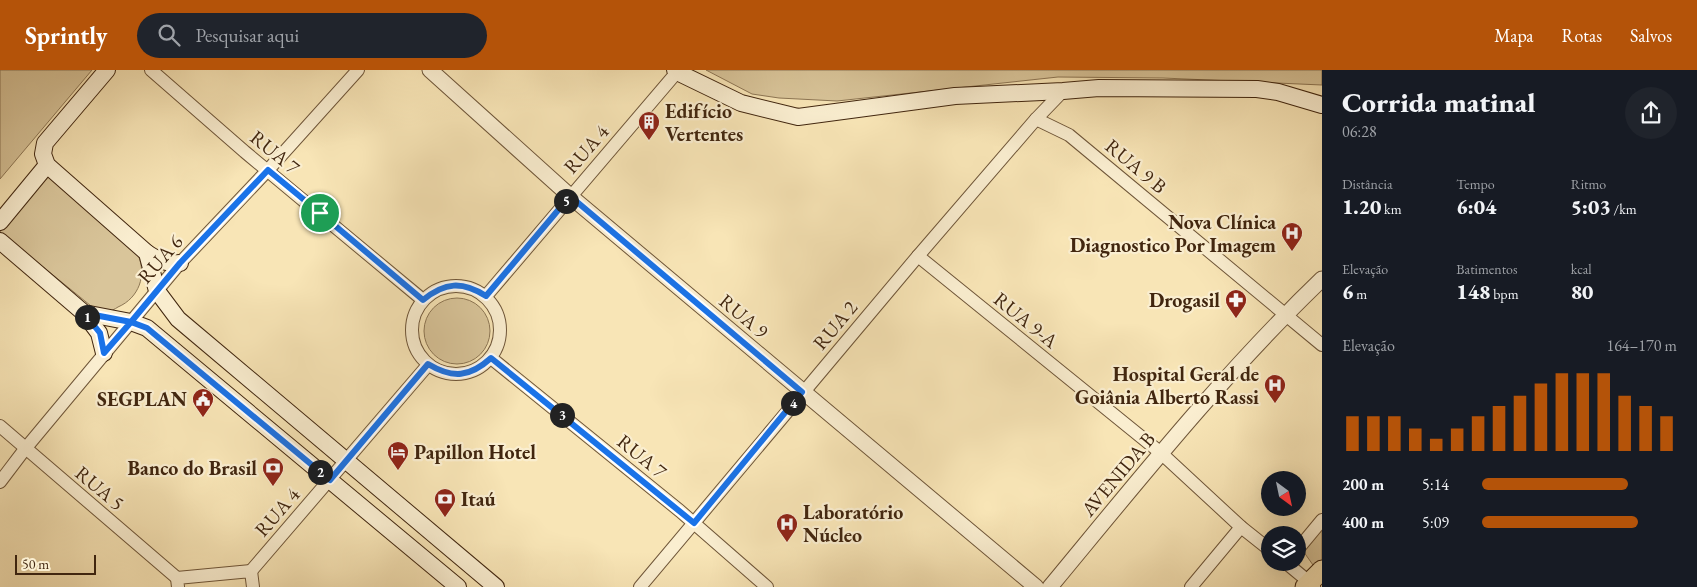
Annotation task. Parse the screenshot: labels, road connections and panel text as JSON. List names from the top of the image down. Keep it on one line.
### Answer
{"streets":{"street":["RUA 4","RUA 7","RUA 9 B","RUA 6","RUA 9","RUA 9-A","RUA 2","AVENIDA B","RUA 5"]},"crossings":[["RUA 4","RUA 7"],["RUA 4","RUA 9"],["RUA 7","RUA 6"],["RUA 7","RUA 2"],["RUA 9 B","RUA 2"],["RUA 9 B","AVENIDA B"],["RUA 6","RUA 5"],["RUA 9","RUA 2"],["RUA 9-A","RUA 2"],["RUA 9-A","AVENIDA B"]],"places":{"building":["Edifício Vertentes"],"hospital":["Nova Clínica Diagnostico Por Imagem","Hospital Geral de Goiânia Alberto Rassi","Laboratório Núcleo"],"pharmacy":["Drogasil"],"public building":["SEGPLAN"],"hotel":["Papillon Hotel"],"bank":["Banco do Brasil","Itaú"]},"scale_bar":"50 m","north":"bottom right","page":{"header":"Sprintly","search":"Pesquisar aqui","nav":["Mapa","Rotas","Salvos"],"heading":["Corrida matinal","06:28"],"stats":[["Distância","1.20 km"],["Tempo","6:04"],["Ritmo","5:03 /km"],["Elevação","6 m"],["Batimentos","148 bpm"],["kcal","80"]],"pins":["5","1","4","3","2"],"chart":["Elevação","164–170 m"],"list":[{"name":"200 m","note":"5:14"},{"name":"400 m","note":"5:09"}],"scale":"50 m"}}
